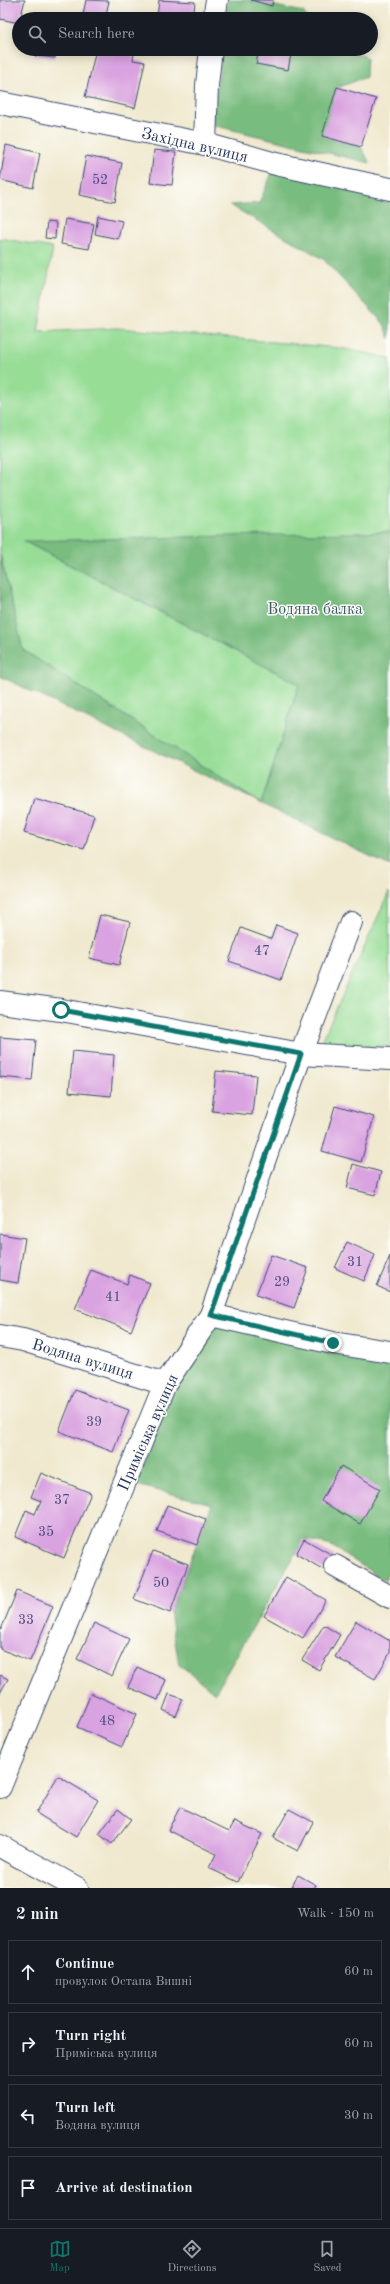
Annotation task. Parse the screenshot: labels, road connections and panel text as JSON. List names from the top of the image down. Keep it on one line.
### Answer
{"streets":{"street":["Західна вулиця","Водяна вулиця","Приміська вулиця"]},"crossings":[["Водяна вулиця","Приміська вулиця"]],"parks":["Водяна балка"],"house_numbers":["52","47","31","29","41","39","37","35","50","33","48"],"page":{"search":"Search here","heading":["2 min","Walk · 150 m"],"list":[["Continue","провулок Остапа Вишні","60 m"],["Turn right","Приміська вулиця","60 m"],["Turn left","Водяна вулиця","30 m"],"Arrive at destination"],"nav":["Map","Directions","Saved"]}}
